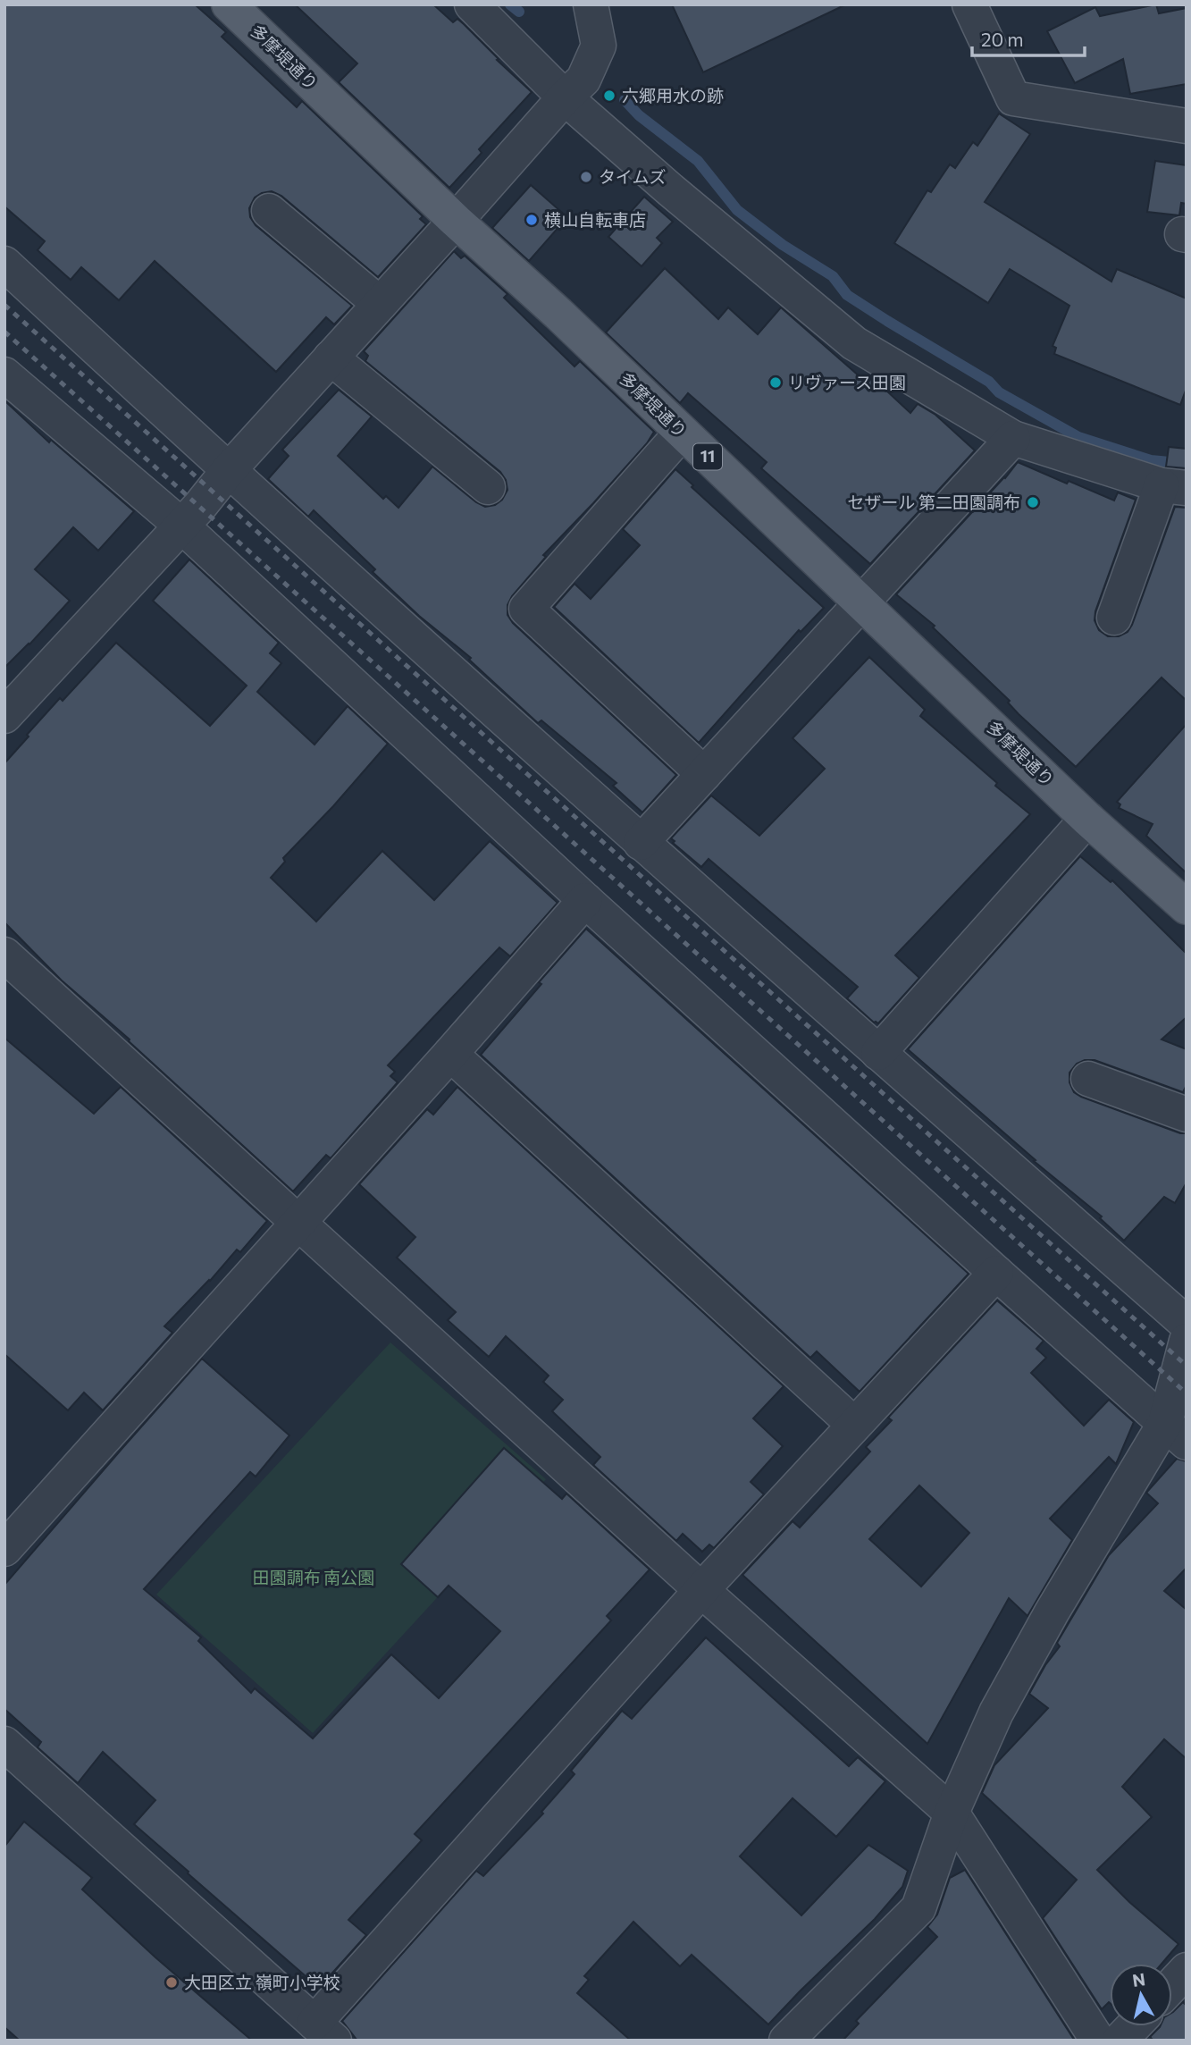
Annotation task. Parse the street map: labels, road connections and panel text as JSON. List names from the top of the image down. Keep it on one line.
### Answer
{"streets":{"main road":["多摩堤通り","11"]},"parks":["田園調布 南公園"],"places":["六郷用水の跡","タイムズ","横山自転車店","リヴァース田園","セザール 第二田園調布","大田区立 嶺町小学校"],"scale_bar":"20 m","north":"top"}
